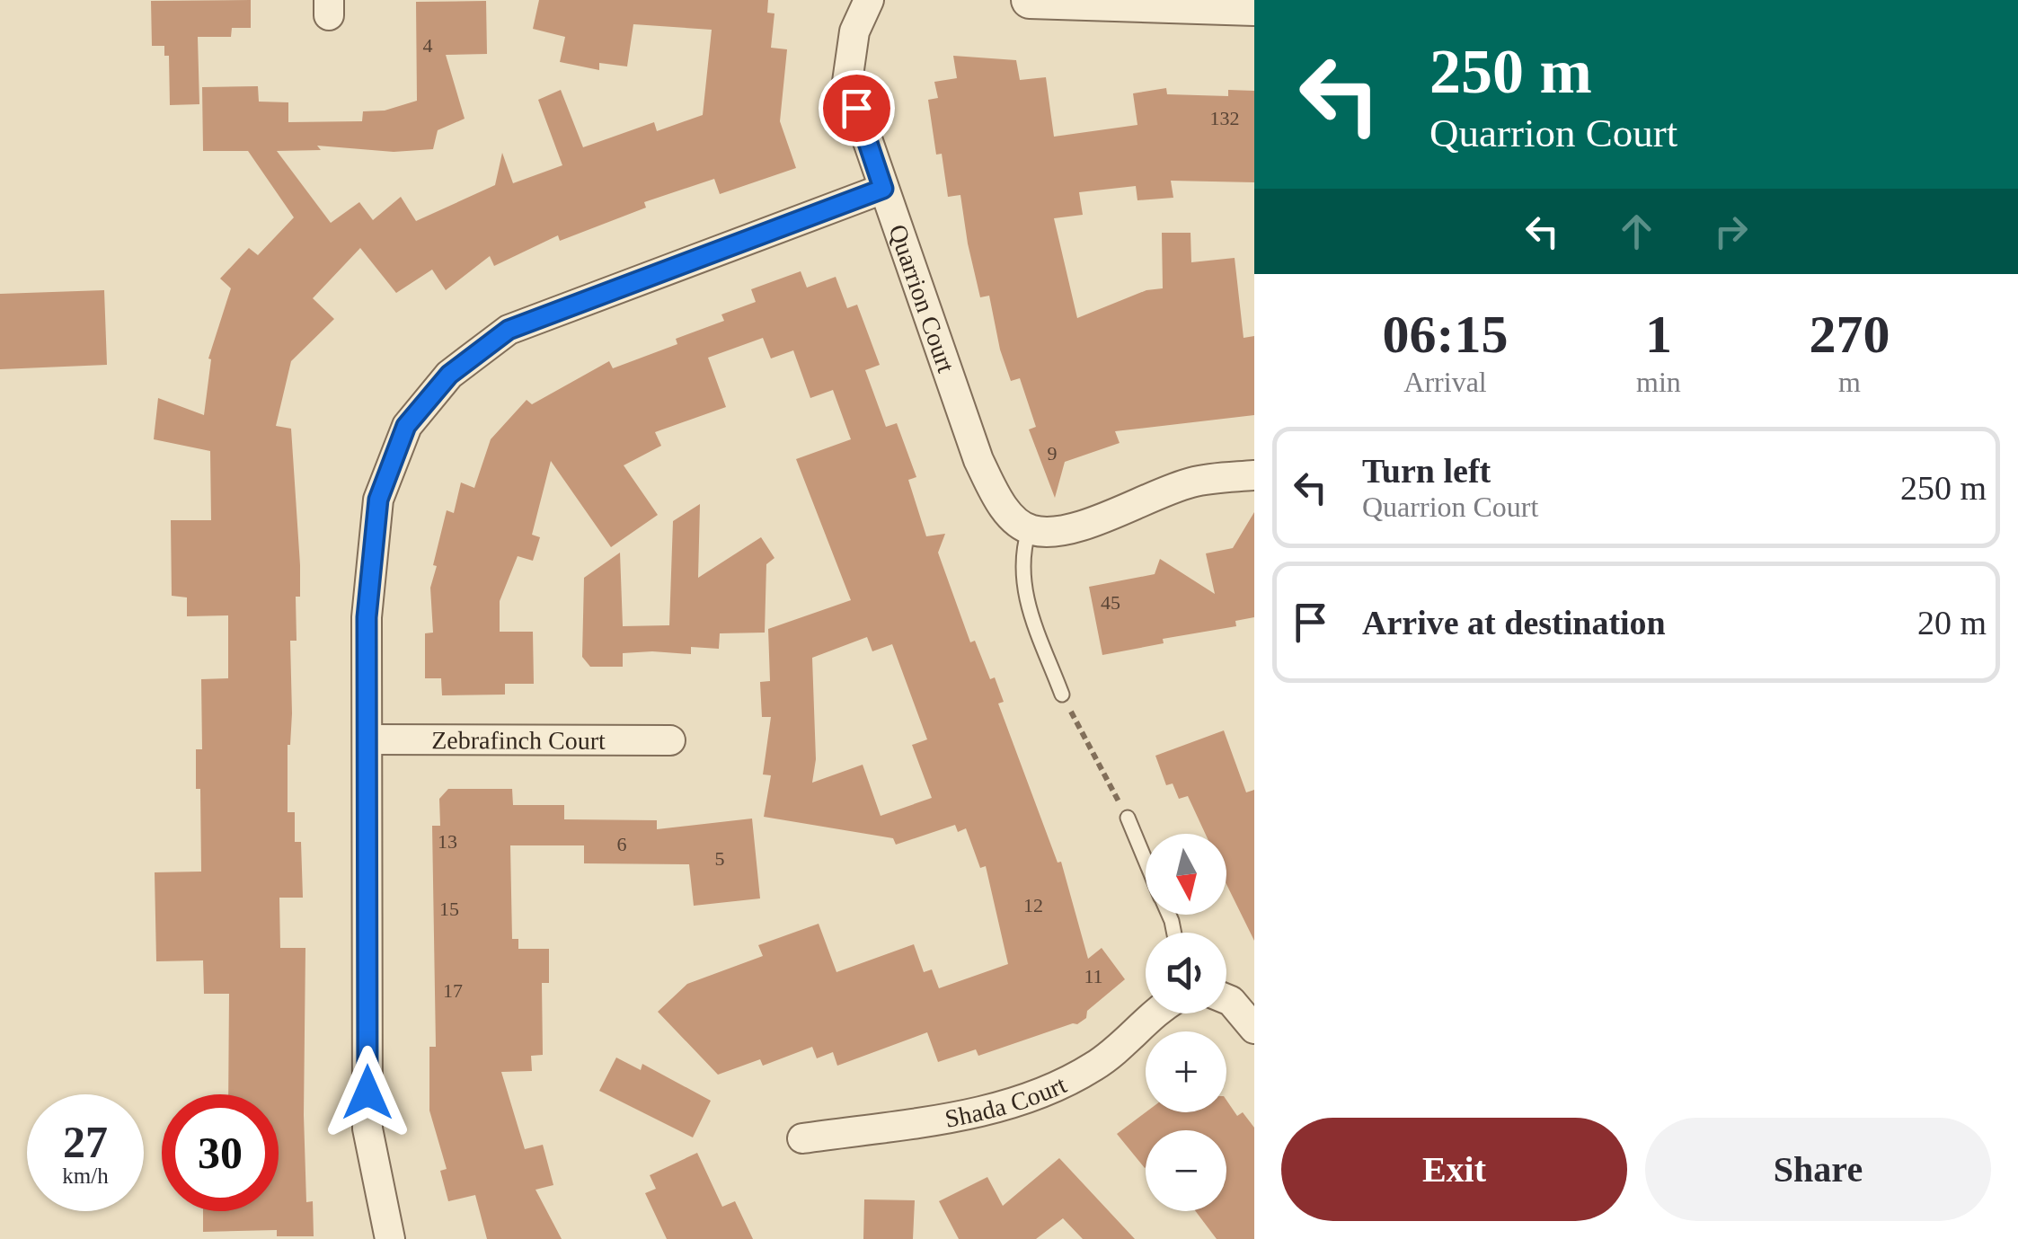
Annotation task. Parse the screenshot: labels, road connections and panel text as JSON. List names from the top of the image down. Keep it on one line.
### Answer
{"streets":{"street":["Quarrion Court","Zebrafinch Court","Shada Court"]},"house_numbers":["4","132","9","45","13","6","5","12","15","11","17"],"north":"bottom","page":{"turn":["250 m","Quarrion Court"],"eta":["06:15","Arrival","1","min","270","m"],"list":[{"name":"Turn left","note":"Quarrion Court","value":"250 m"},{"name":"Arrive at destination","value":"20 m"}],"map_buttons":["+","−"],"speed":"27 km/h","limit":"30","buttons":["Exit","Share"]}}
